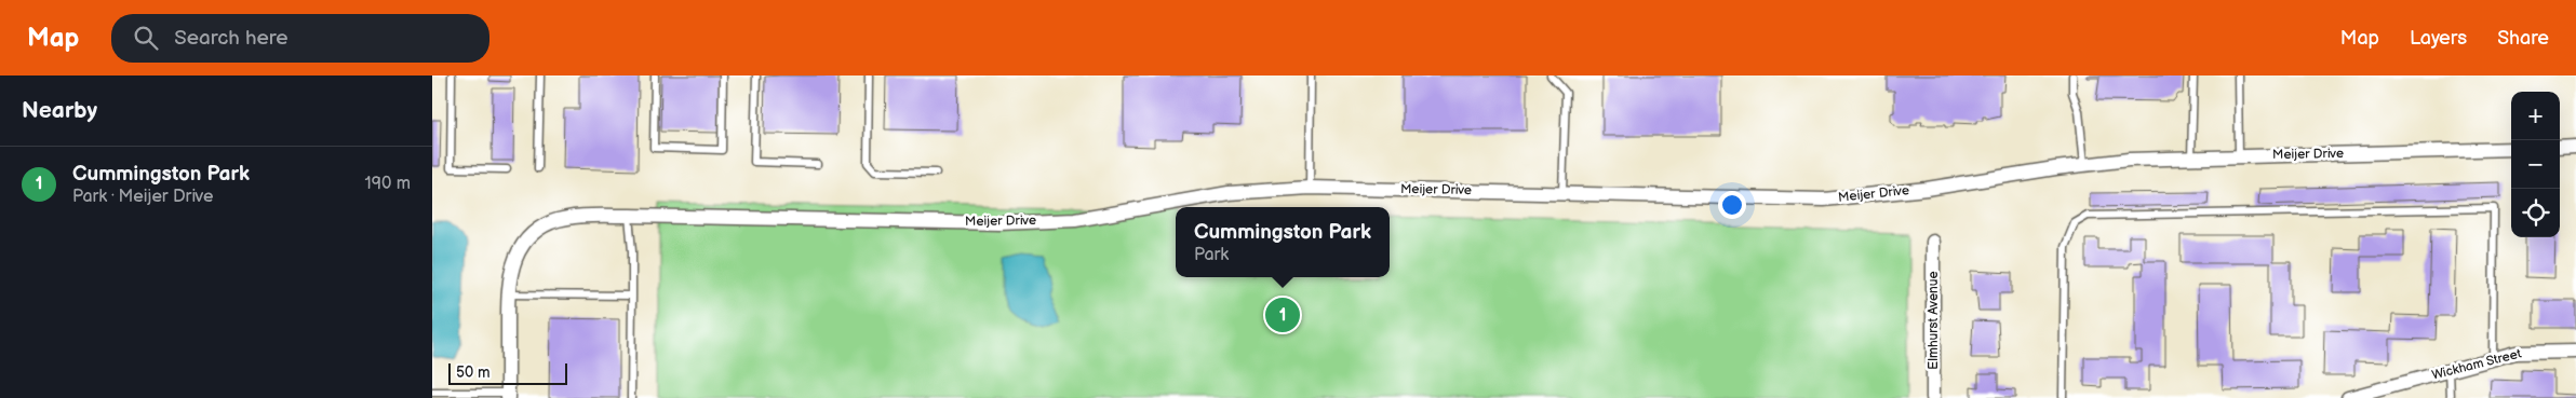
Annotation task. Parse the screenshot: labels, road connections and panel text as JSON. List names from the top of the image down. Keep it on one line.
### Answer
{"streets":{"street":["Meijer Drive","Elmhurst Avenue","Wickham Street"]},"scale_bar":"50 m","page":{"header":"Map","search":"Search here","nav":["Map","Layers","Share"],"heading":"Nearby","map_buttons":["+","−"],"list":[{"mark":"1","name":"Cummingston Park","note":"Park · Meijer Drive","value":"190 m"}],"popup":["Cummingston Park","Park"],"pins":"1","scale":"50 m"}}
